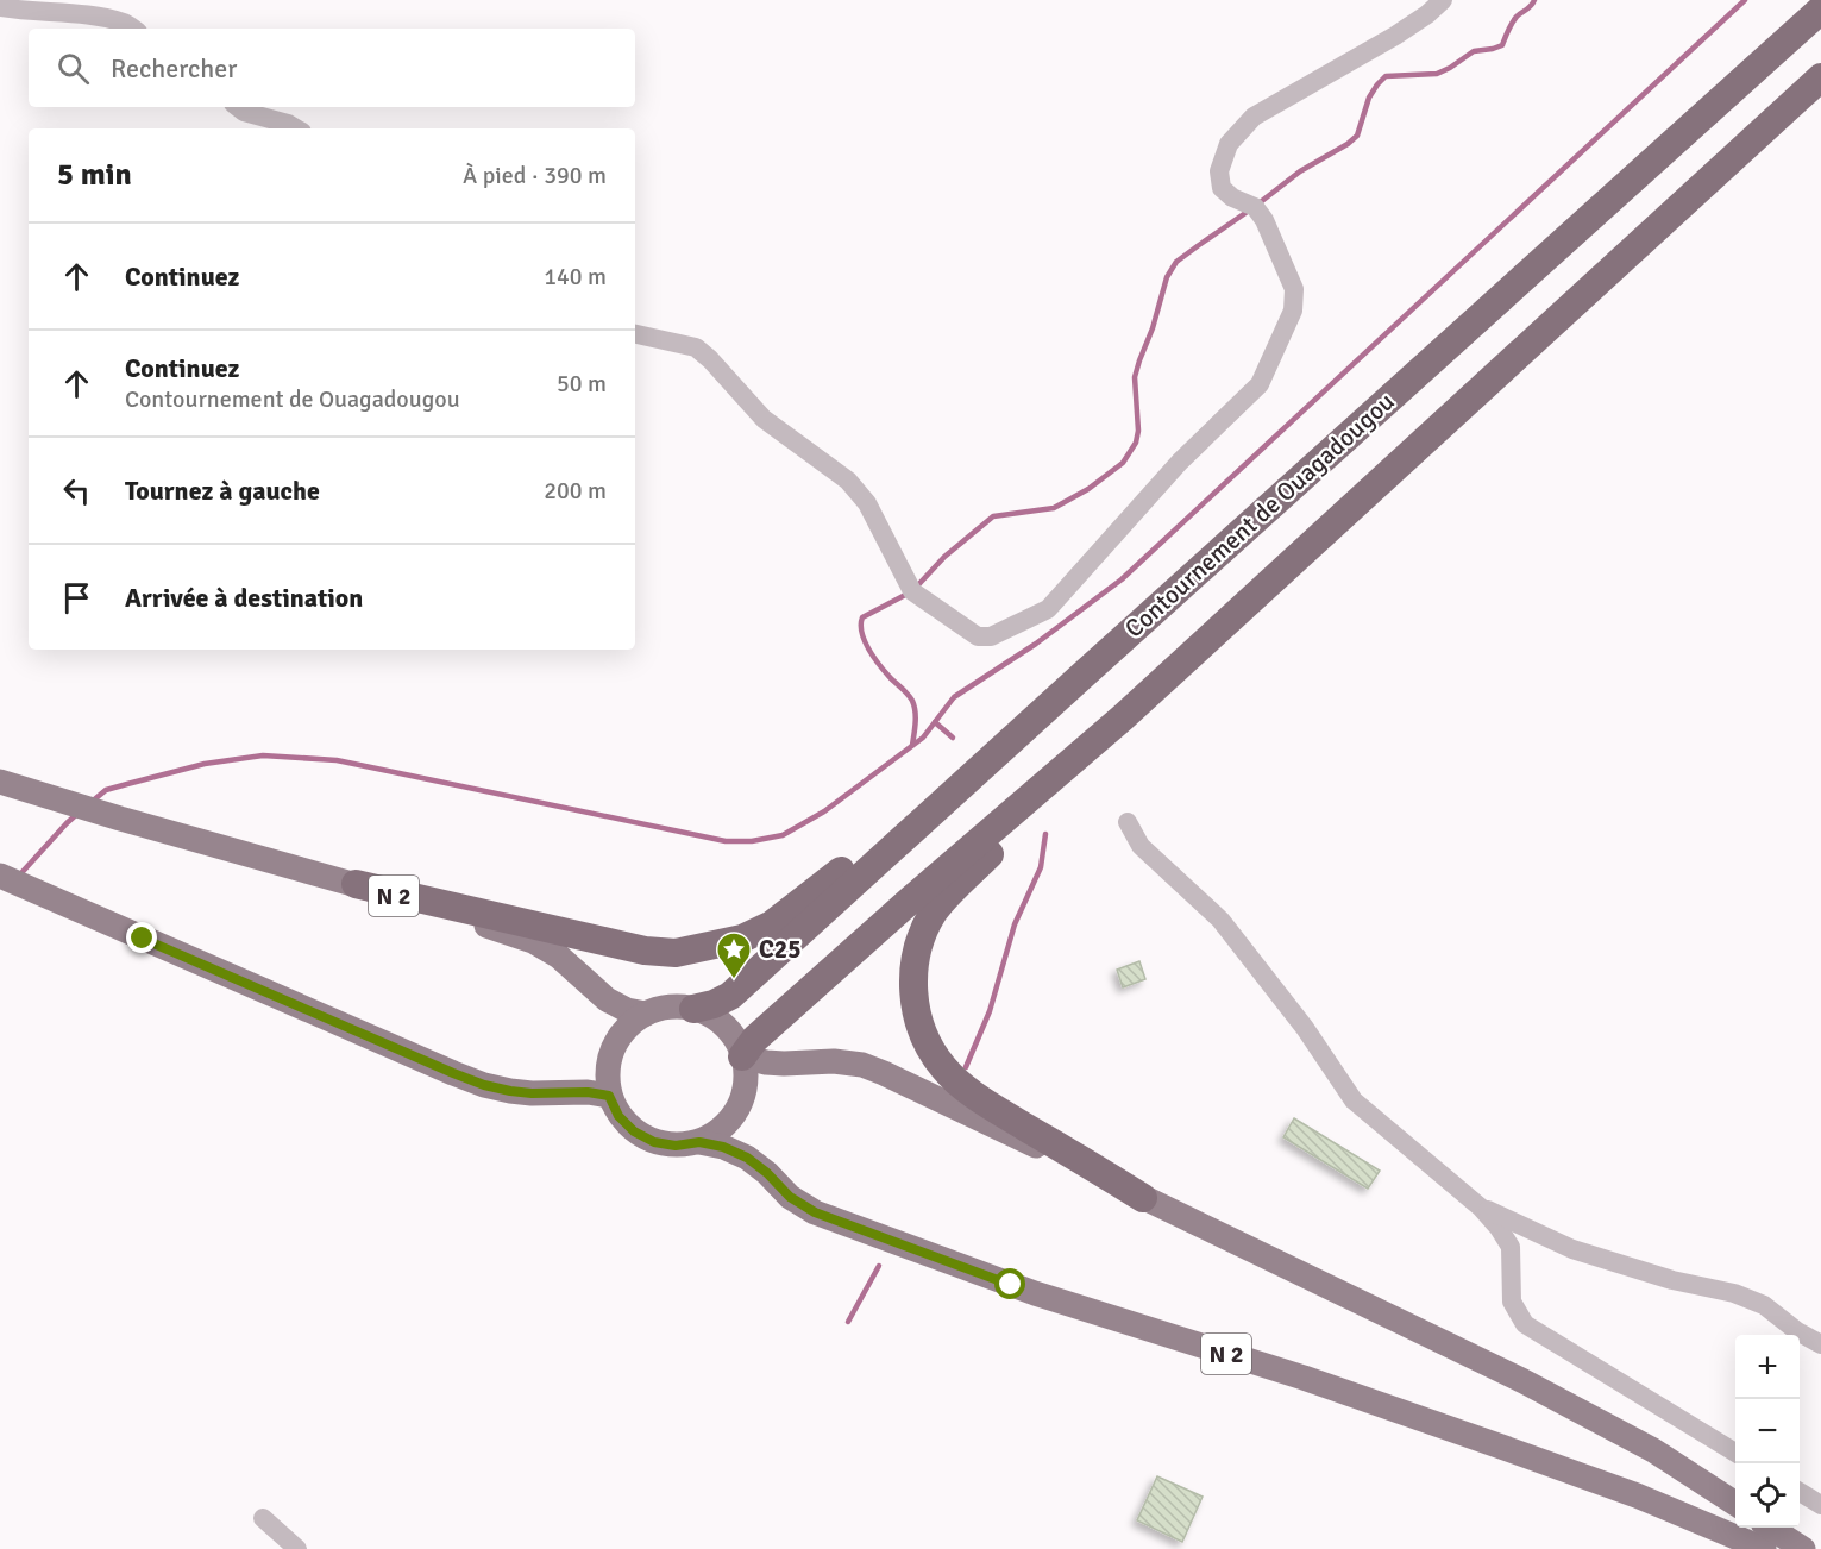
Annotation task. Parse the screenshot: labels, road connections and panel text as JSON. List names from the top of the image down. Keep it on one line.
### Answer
{"streets":{"highway":["Contournement de Ouagadougou"],"main road":["N 2"]},"crossings":[["Contournement de Ouagadougou","N 2"]],"places":{"place":["C25"]},"page":{"search":"Rechercher","heading":["5 min","À pied · 390 m"],"list":[["Continuez","140 m"],["Continuez","Contournement de Ouagadougou","50 m"],["Tournez à gauche","200 m"],"Arrivée à destination"],"map_buttons":["+","−"]}}
